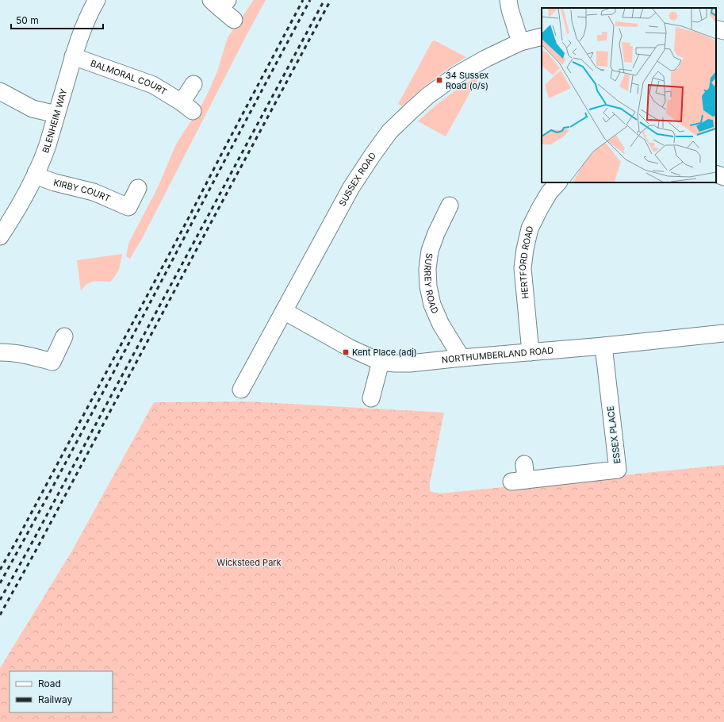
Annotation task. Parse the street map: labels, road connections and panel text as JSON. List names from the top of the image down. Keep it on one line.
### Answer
{"streets":{"street":["BALMORAL COURT","BLENHEIM WAY","SUSSEX ROAD","KIRBY COURT","HERTFORD ROAD","SURREY ROAD","NORTHUMBERLAND ROAD","ESSEX PLACE"]},"crossings":[["BALMORAL COURT","BLENHEIM WAY"],["BLENHEIM WAY","KIRBY COURT"],["SUSSEX ROAD","NORTHUMBERLAND ROAD"],["HERTFORD ROAD","NORTHUMBERLAND ROAD"],["SURREY ROAD","NORTHUMBERLAND ROAD"],["NORTHUMBERLAND ROAD","ESSEX PLACE"]],"parks":["Wicksteed Park"],"places":{"transit":["34 Sussex Road (o/s)","Kent Place (adj)"]},"legend":["Road","Railway"],"scale_bar":"50 m"}
